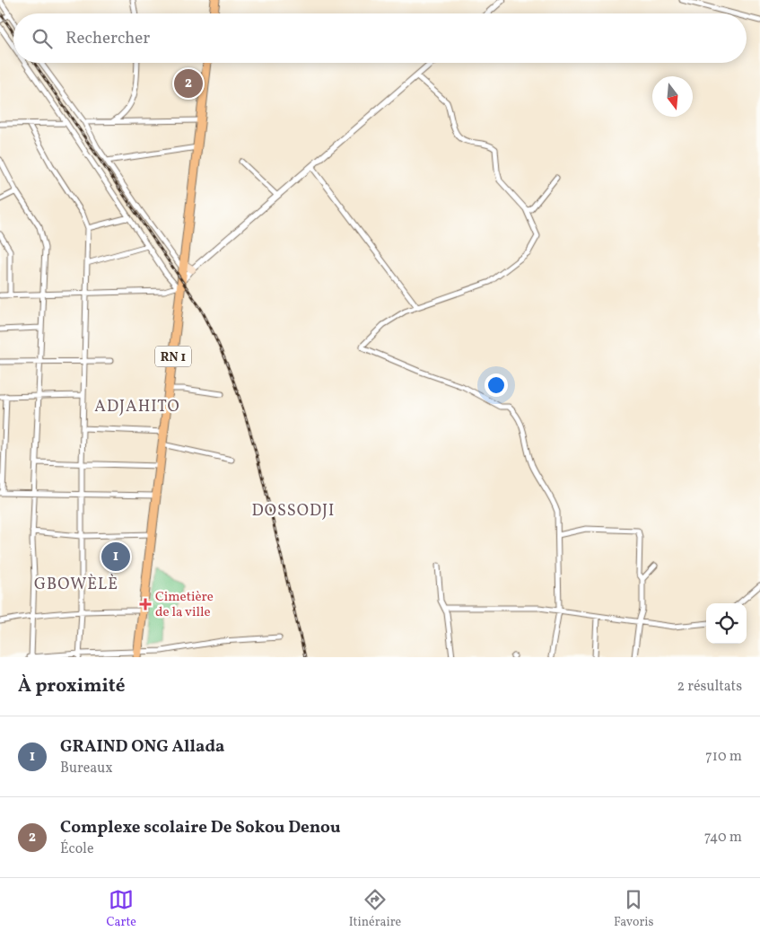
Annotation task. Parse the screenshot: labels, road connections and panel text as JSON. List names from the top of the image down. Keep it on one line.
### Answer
{"streets":{"main road":["RN 1"]},"districts":["ADJAHITO","DOSSODJI","GBOWÈLÈ"],"places":{"health":["Cimetière de la ville"]},"north":"bottom","page":{"search":"Rechercher","pins":["2","1"],"heading":["À proximité","2 résultats"],"list":[{"mark":"1","name":"GRAIND ONG Allada","note":"Bureaux","value":"710 m"},{"mark":"2","name":"Complexe scolaire De Sokou Denou","note":"École","value":"740 m"}],"nav":["Carte","Itinéraire","Favoris"]}}
